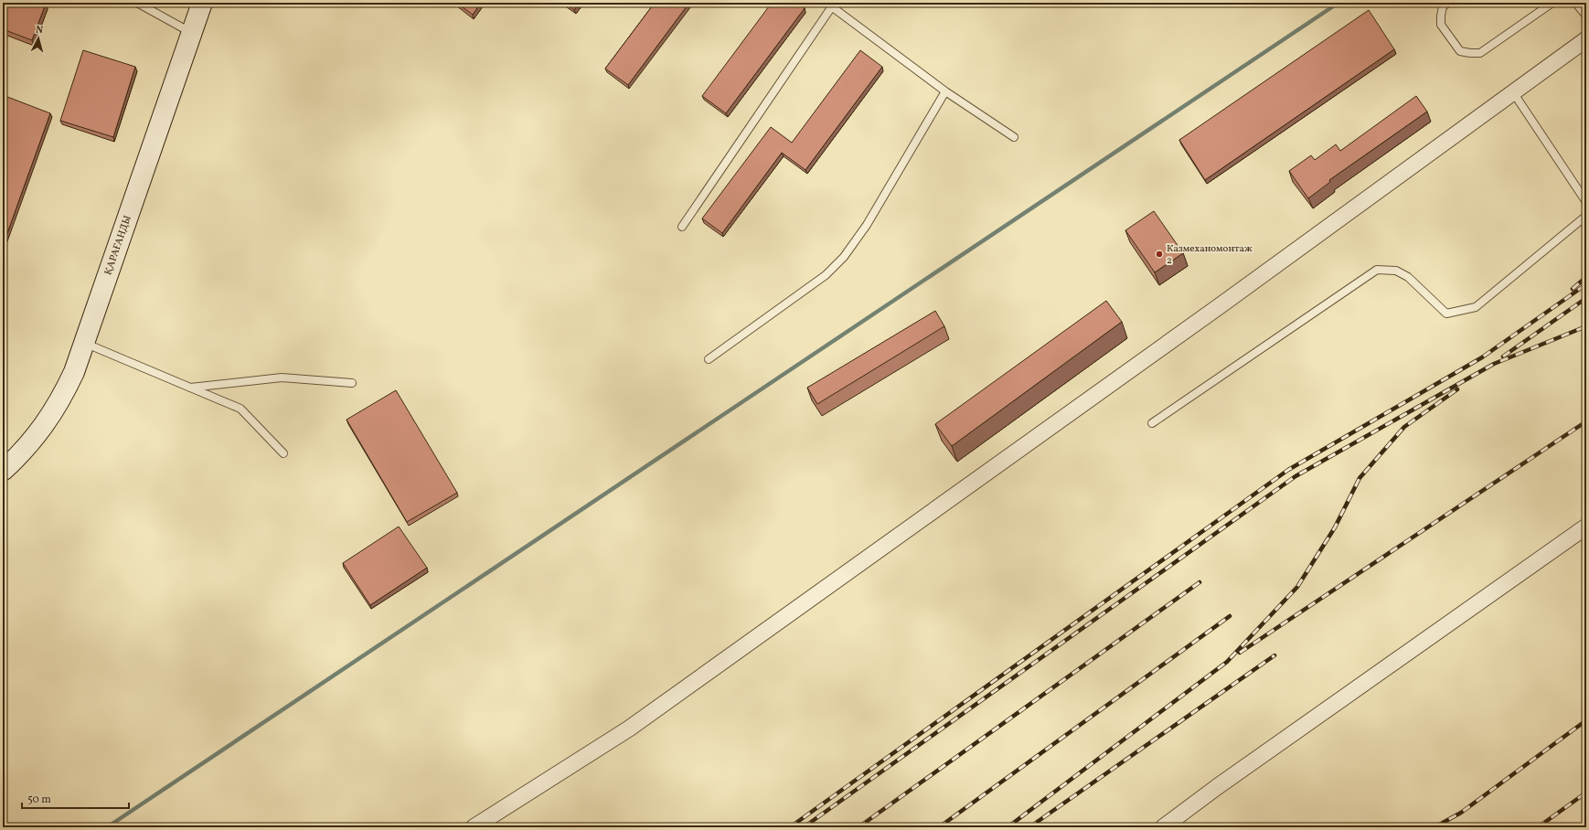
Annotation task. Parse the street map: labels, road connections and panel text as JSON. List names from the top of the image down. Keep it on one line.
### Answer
{"streets":{"main road":["ҚАРАҒАНДЫ"]},"places":["Казмеханомонтаж 2"],"scale_bar":"50 m","north":"top"}
